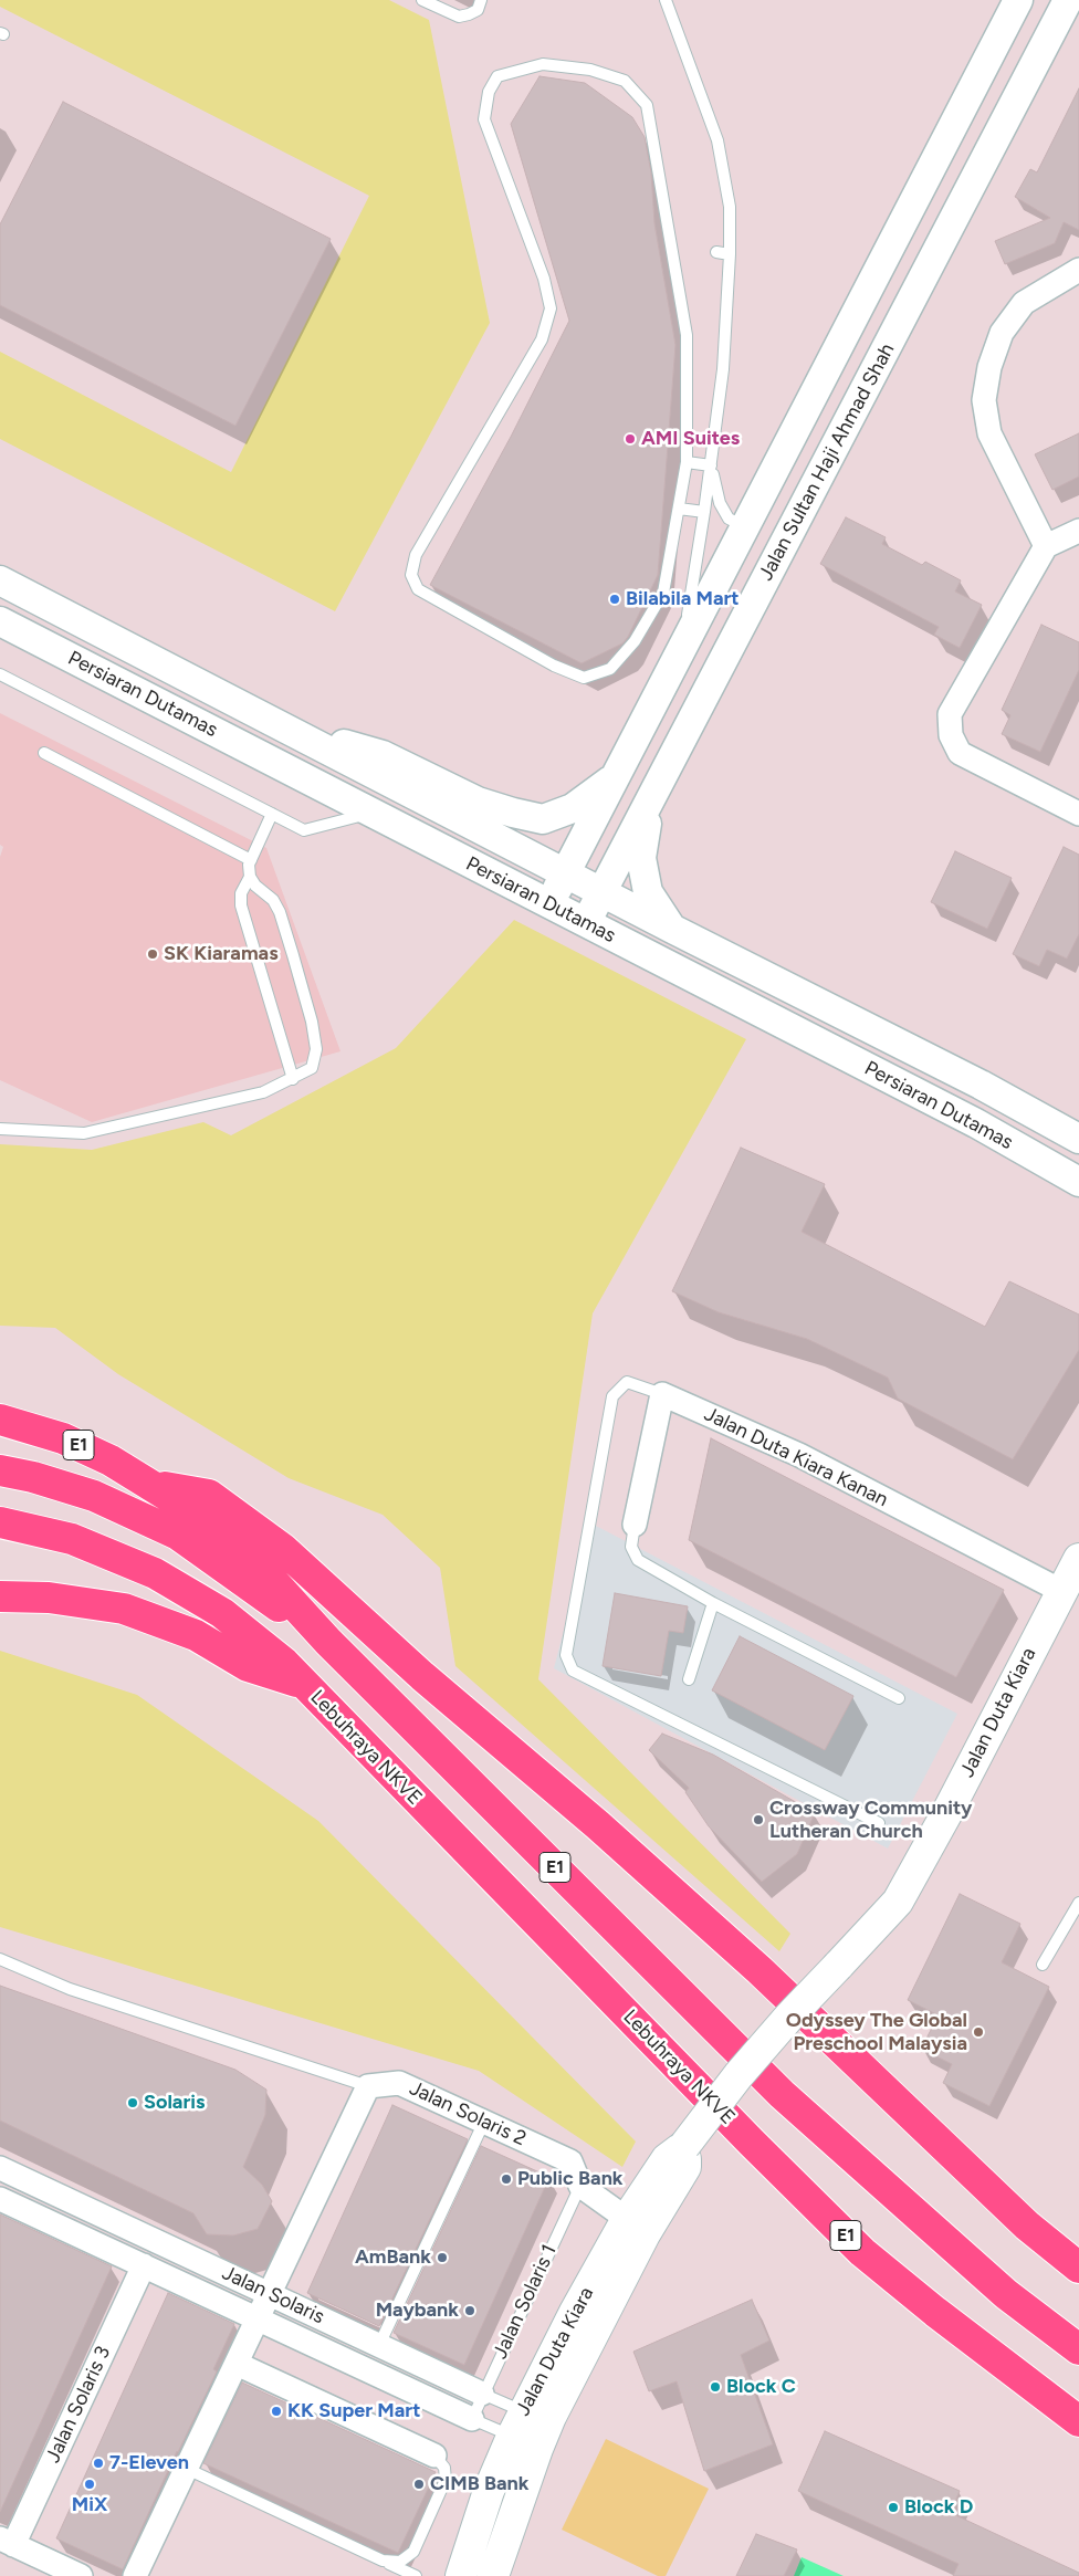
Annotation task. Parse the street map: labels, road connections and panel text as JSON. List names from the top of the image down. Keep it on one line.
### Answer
{"streets":{"highway":["E1","Lebuhraya NKVE"],"main road":["Jalan Duta Kiara"],"street":["Jalan Sultan Haji Ahmad Shah","Persiaran Dutamas","Jalan Duta Kiara Kanan","Jalan Solaris 2","Jalan Solaris","Jalan Solaris 3"],"lane":["Jalan Solaris 1"]},"crossings":[["Jalan Sultan Haji Ahmad Shah","Persiaran Dutamas"],["Jalan Duta Kiara Kanan","Jalan Duta Kiara"],["Jalan Duta Kiara","Jalan Solaris"],["Jalan Solaris 2","Jalan Solaris 1"],["Jalan Solaris","Jalan Solaris 1"],["Jalan Solaris","Jalan Solaris 3"]],"places":["AMI Suites","Bilabila Mart","SK Kiaramas","Crossway Community Lutheran Church","Odyssey The Global Preschool Malaysia","Solaris","Public Bank","AmBank","Maybank","Block C","KK Super Mart","7-Eleven","MiX","CIMB Bank","Block D"]}
